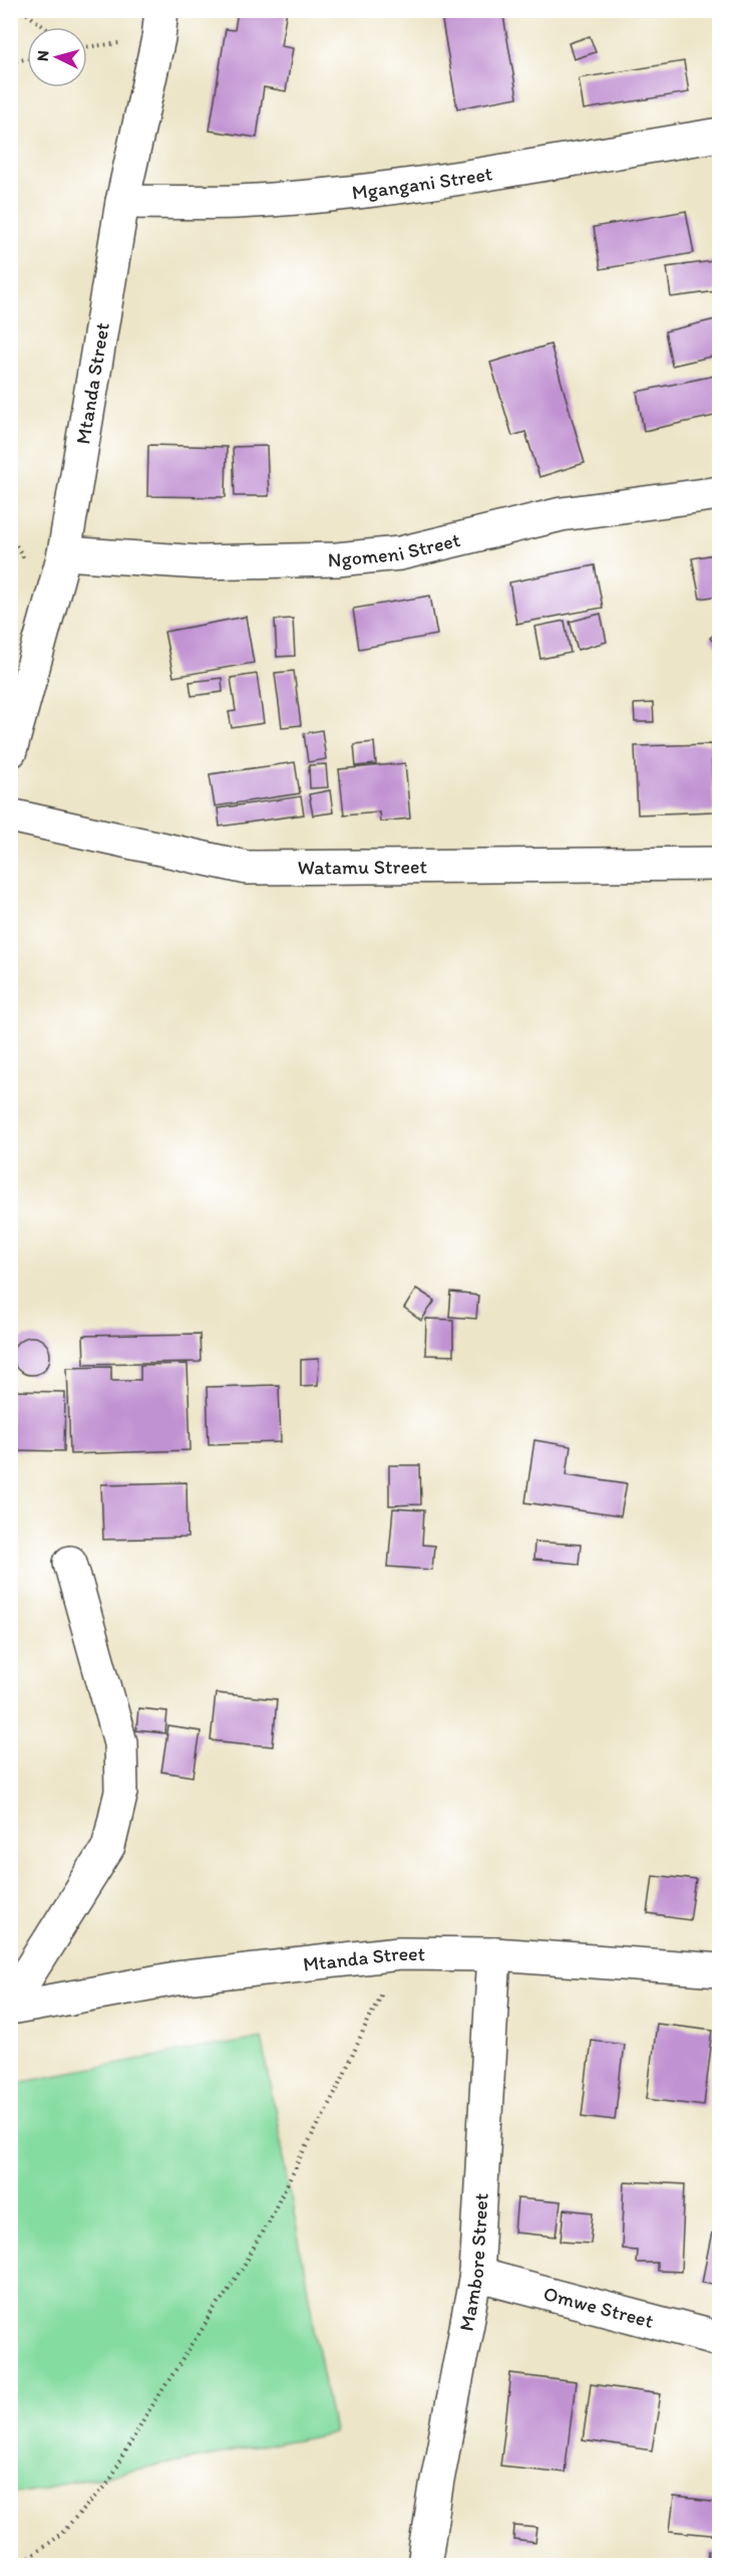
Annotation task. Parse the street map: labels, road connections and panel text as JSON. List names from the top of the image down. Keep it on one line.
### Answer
{"streets":{"street":["Mgangani Street","Mtanda Street","Ngomeni Street","Watamu Street","Mambore Street","Omwe Street"]},"crossings":[["Mgangani Street","Mtanda Street"],["Mtanda Street","Ngomeni Street"],["Mtanda Street","Mambore Street"],["Mambore Street","Omwe Street"]],"north":"left"}
